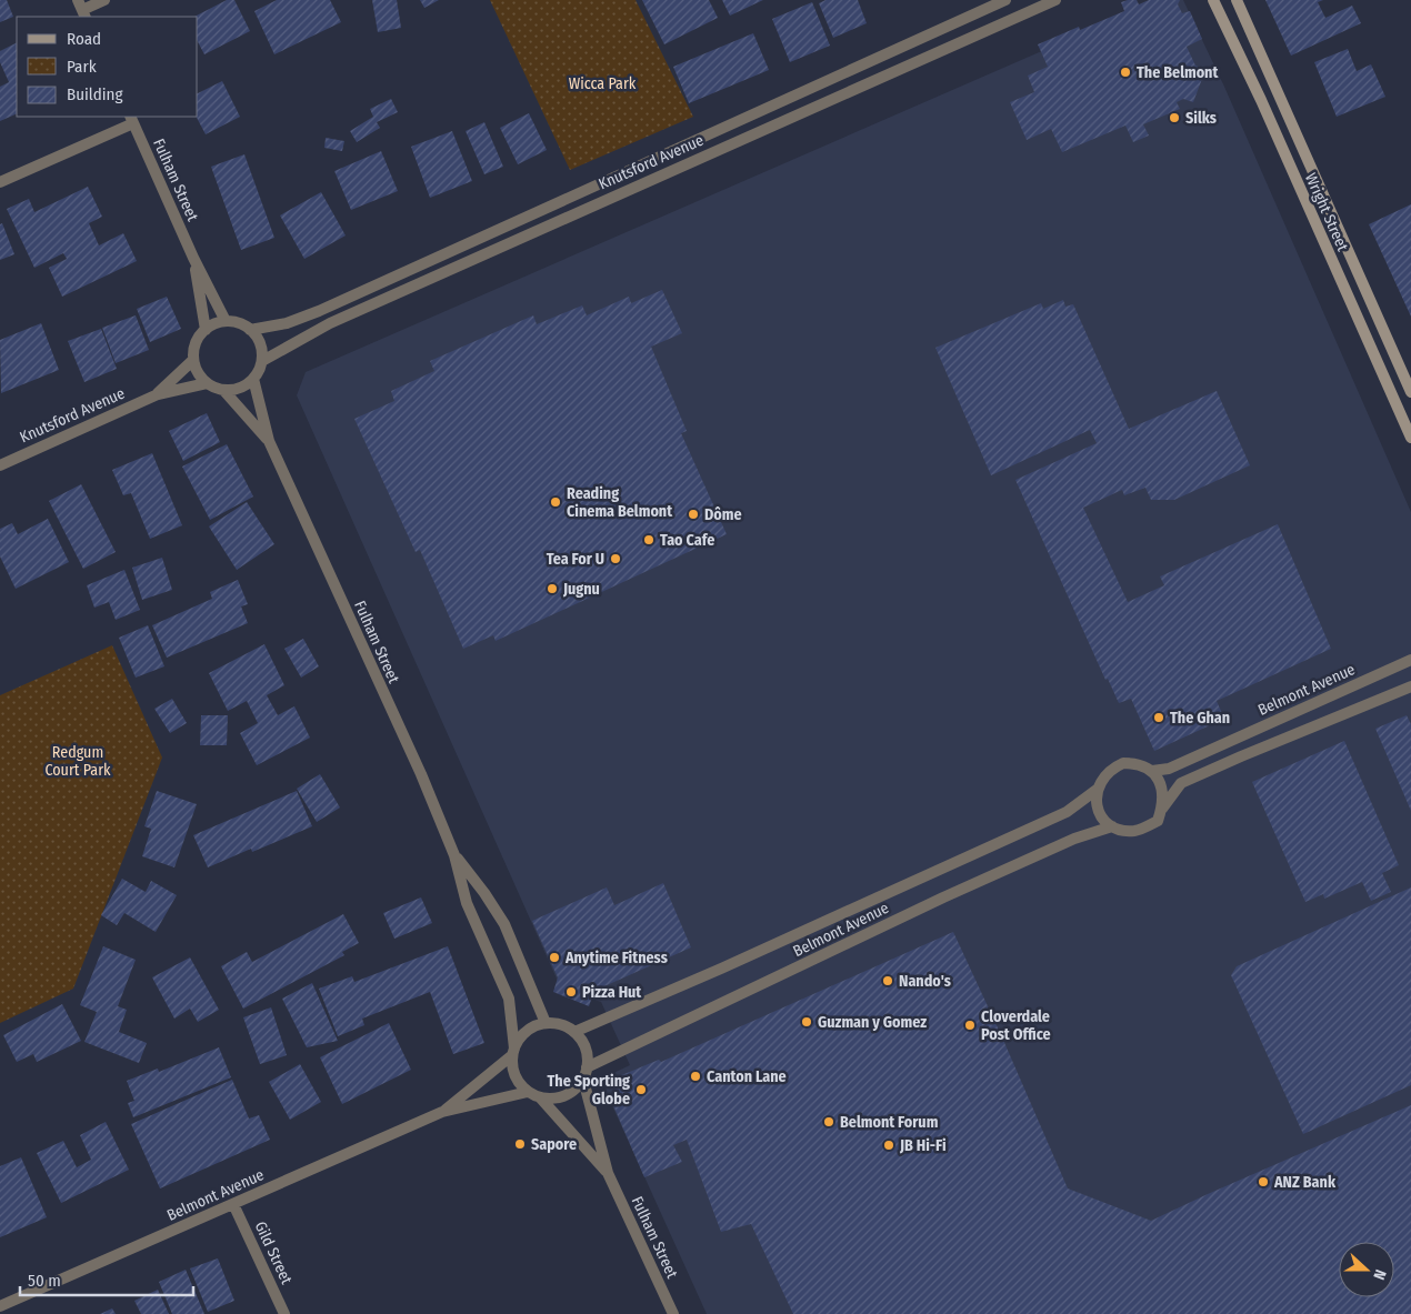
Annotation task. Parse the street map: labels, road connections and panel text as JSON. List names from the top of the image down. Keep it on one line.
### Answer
{"streets":{"street":["Knutsford Avenue","Fulham Street","Wright Street","Belmont Avenue","Gild Street"]},"crossings":[["Knutsford Avenue","Fulham Street"],["Fulham Street","Belmont Avenue"],["Belmont Avenue","Gild Street"]],"parks":["Wicca Park","Redgum Court Park"],"places":["The Belmont","Silks","Reading Cinema Belmont","Dôme","Tao Cafe","Tea For U","Jugnu","The Ghan","Anytime Fitness","Nando's","Pizza Hut","Guzman y Gomez","Cloverdale Post Office","Canton Lane","The Sporting Globe","Belmont Forum","Sapore","JB Hi-Fi","ANZ Bank"],"legend":["Road","Park","Building"],"scale_bar":"50 m","north":"right"}
